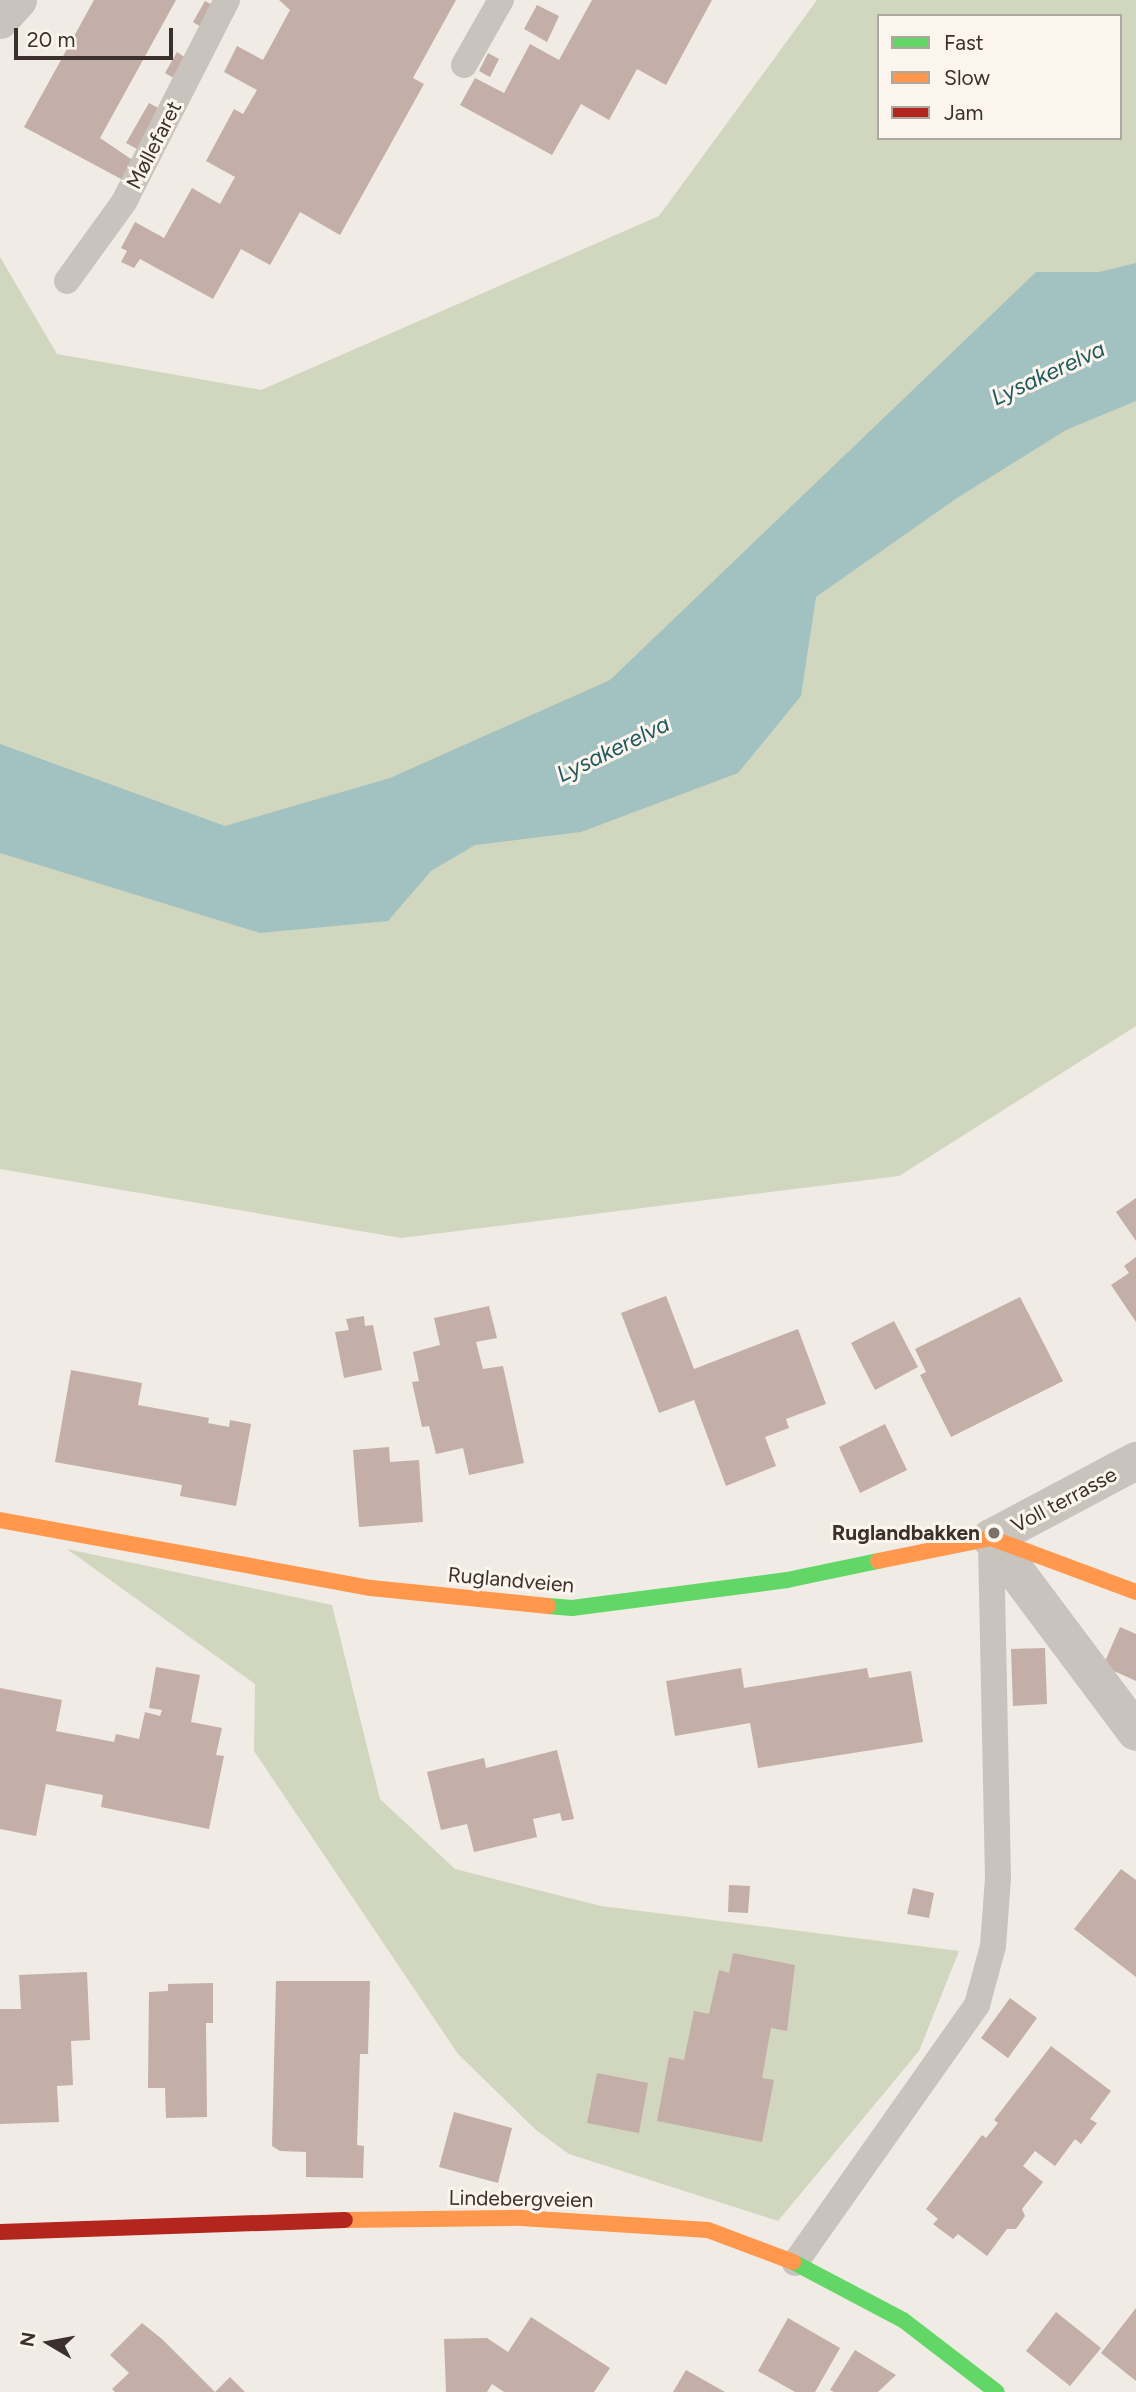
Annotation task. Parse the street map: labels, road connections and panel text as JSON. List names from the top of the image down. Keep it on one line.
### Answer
{"streets":{"street":["Voll terrasse","Ruglandveien","Lindebergveien"],"lane":["Møllefaret"]},"crossings":[["Voll terrasse","Ruglandveien"]],"water":["Lysakerelva"],"places":["Ruglandbakken"],"legend":["Fast","Slow","Jam"],"scale_bar":"20 m","north":"left"}
